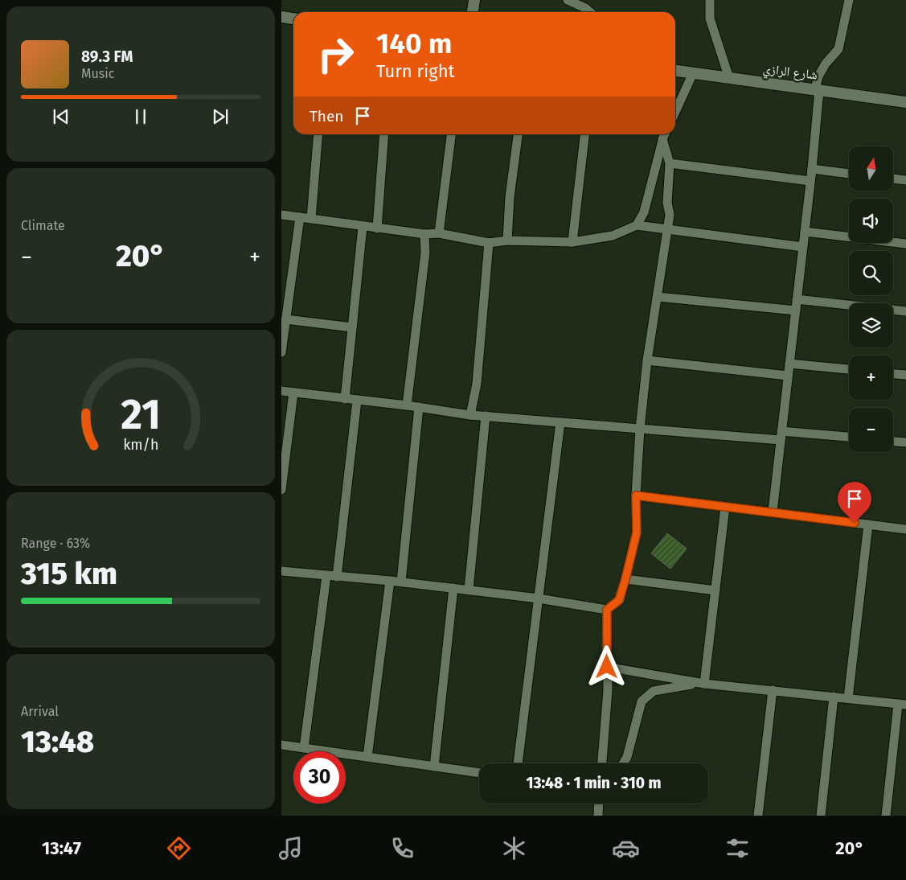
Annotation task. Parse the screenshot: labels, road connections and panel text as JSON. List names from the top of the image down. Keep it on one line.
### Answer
{"streets":{"street":["شارع الرازي"]},"north":"top","page":{"turn":["140 m","Turn right"],"song":["89.3 FM","Music"],"then":"Then","map_buttons":["+","−"],"tile":["Climate",["Range · 63%","315 km"],["Arrival","13:48"]],"heat":["−","20°","+"],"limit":"30","trip":"13:48 · 1 min · 310 m","tabs":["13:47","20°"],"gauge":["21","km/h"]}}
